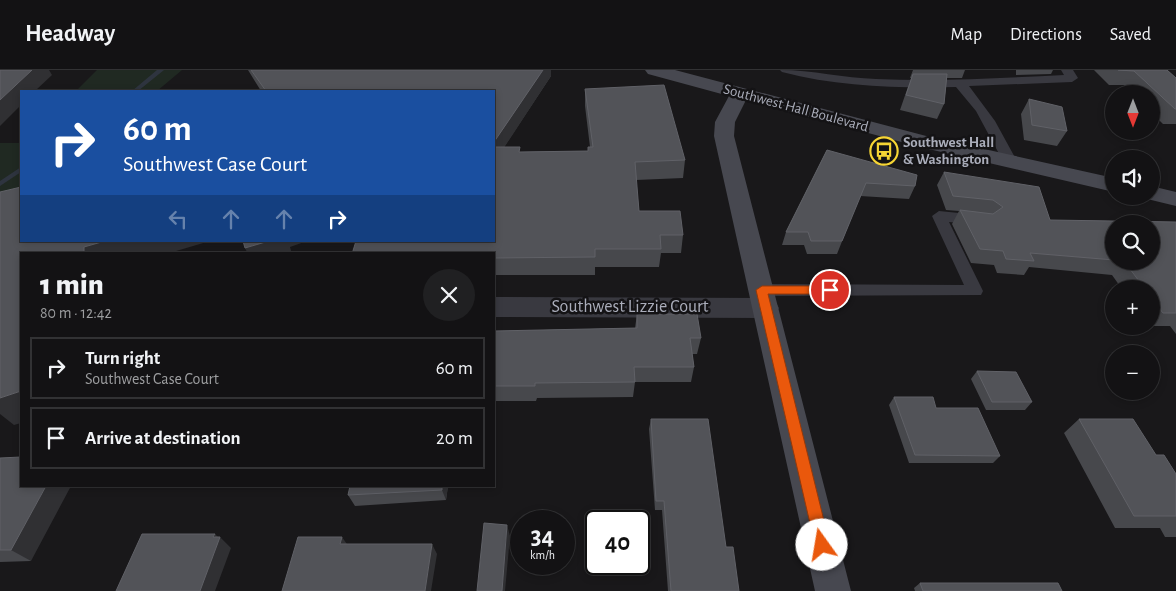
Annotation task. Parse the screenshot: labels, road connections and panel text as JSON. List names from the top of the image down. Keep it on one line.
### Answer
{"streets":{"street":["Southwest Hall Boulevard","Southwest Lizzie Court"]},"places":{"bus stop":["Southwest Hall & Washington"]},"north":"bottom","page":{"header":"Headway","nav":["Map","Directions","Saved"],"map_buttons":["+","−"],"turn":["60 m","Southwest Case Court"],"heading":["1 min","80 m · 12:42"],"list":[{"name":"Turn right","note":"Southwest Case Court","value":"60 m"},{"name":"Arrive at destination","value":"20 m"}],"speed":"34 km/h","limit":"40"}}
